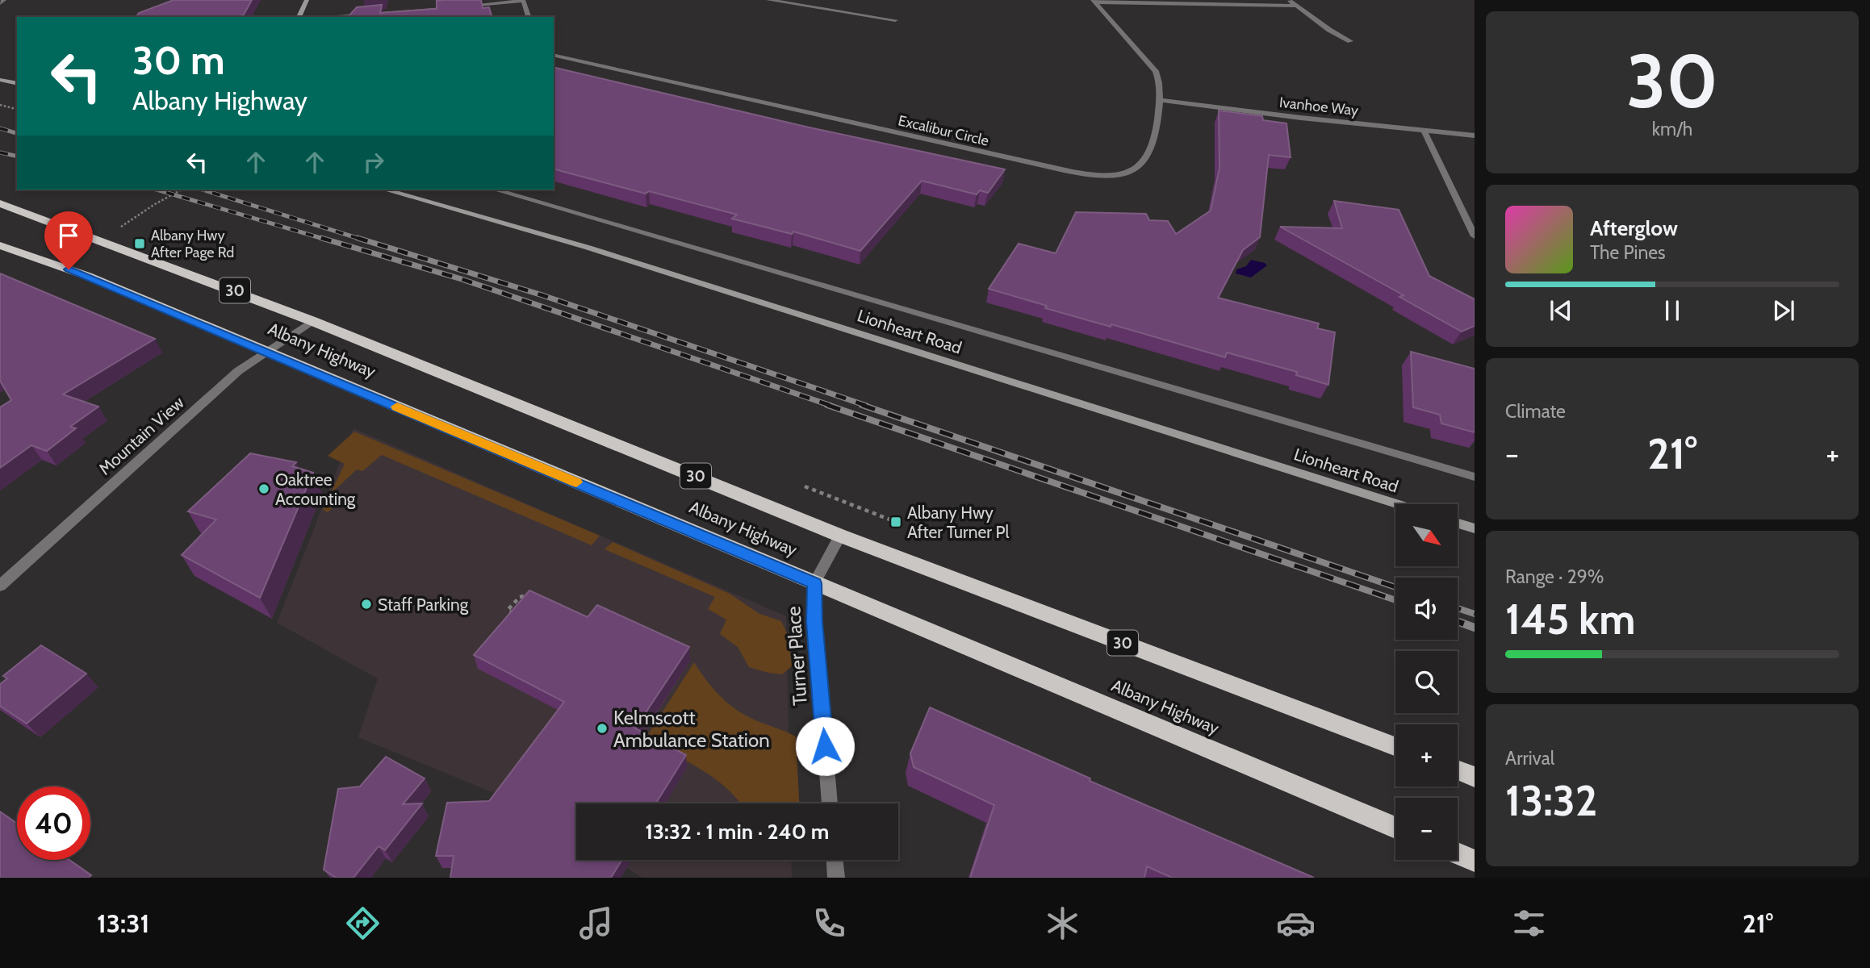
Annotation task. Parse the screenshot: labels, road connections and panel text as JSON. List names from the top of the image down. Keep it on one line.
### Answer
{"streets":{"highway":["30","Albany Highway"],"main road":["Lionheart Road"],"street":["Ivanhoe Way","Excalibur Circle","Mountain View","Turner Place"]},"crossings":[["Ivanhoe Way","Excalibur Circle"],["Albany Highway","Mountain View"],["Albany Highway","Turner Place"]],"places":{"transit":["Albany Hwy After Page Rd","Albany Hwy After Turner Pl"],"other":["Oaktree Accounting","Staff Parking","Kelmscott Ambulance Station"]},"north":"bottom right","page":{"tile":[["30","km/h"],"Climate",["Range · 29%","145 km"],["Arrival","13:32"]],"turn":["30 m","Albany Highway"],"song":["Afterglow","The Pines"],"heat":["−","21°","+"],"map_buttons":["+","−"],"limit":"40","trip":"13:32 · 1 min · 240 m","tabs":["13:31","21°"]}}
